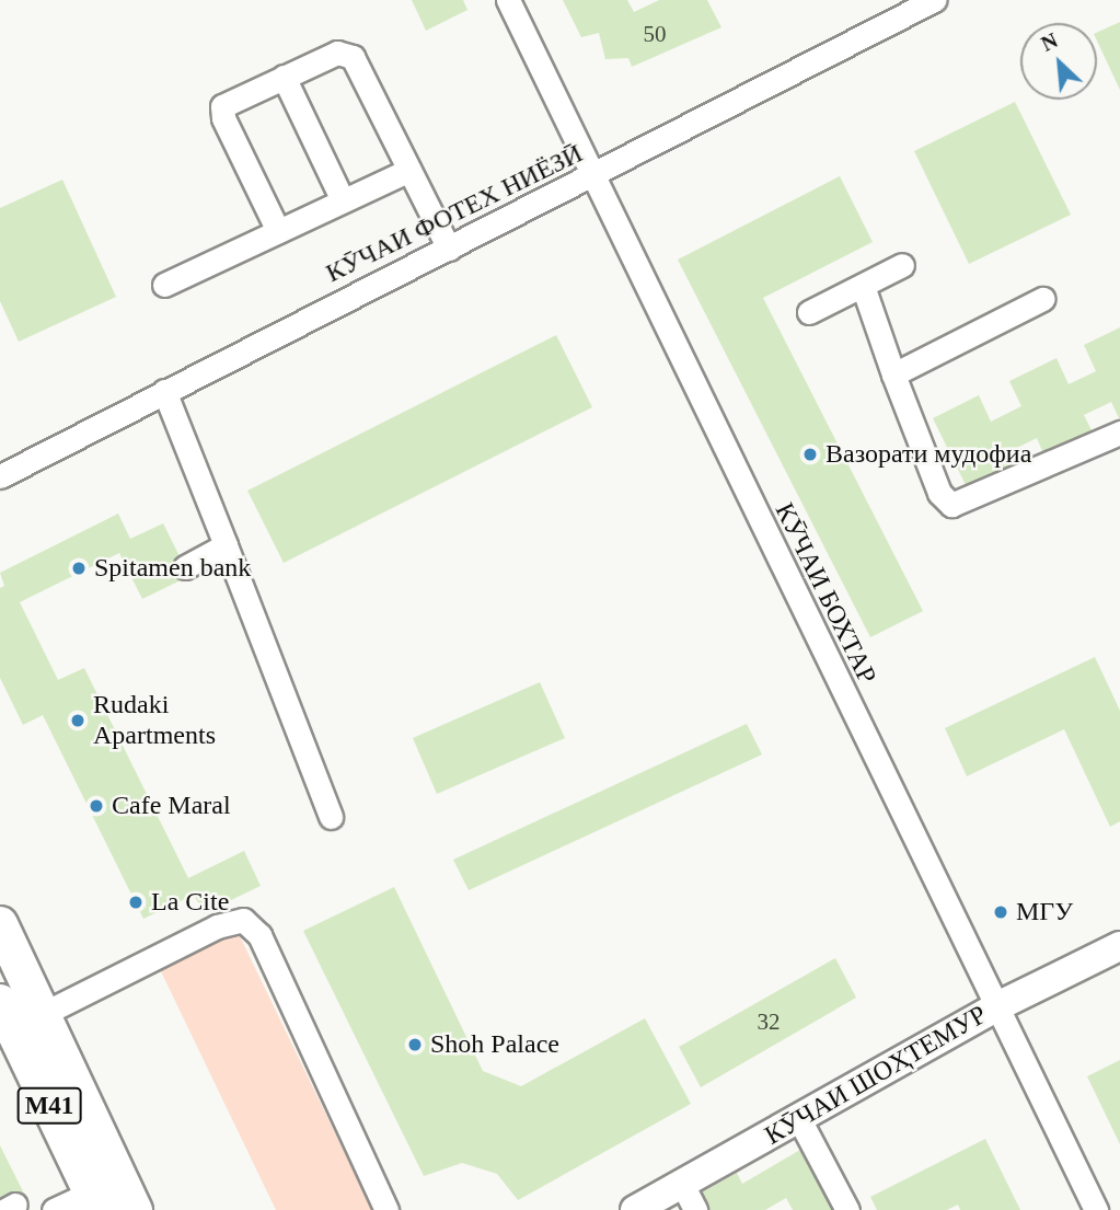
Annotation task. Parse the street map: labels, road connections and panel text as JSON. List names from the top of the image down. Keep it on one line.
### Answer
{"streets":{"highway":["M41"],"main road":["КӮЧАИ ШОҲТЕМУР"],"street":["КӮЧАИ ФОТЕХ НИЁЗӢ","КӮЧАИ БОХТАР"]},"crossings":[["КӮЧАИ ФОТЕХ НИЁЗӢ","КӮЧАИ БОХТАР"],["КӮЧАИ БОХТАР","КӮЧАИ ШОҲТЕМУР"]],"places":["Вазорати мудофиа","Spitamen bank","Rudaki Apartments","Cafe Maral","La Cite","МГУ","Shoh Palace"],"house_numbers":["50","32"],"north":"top left"}
